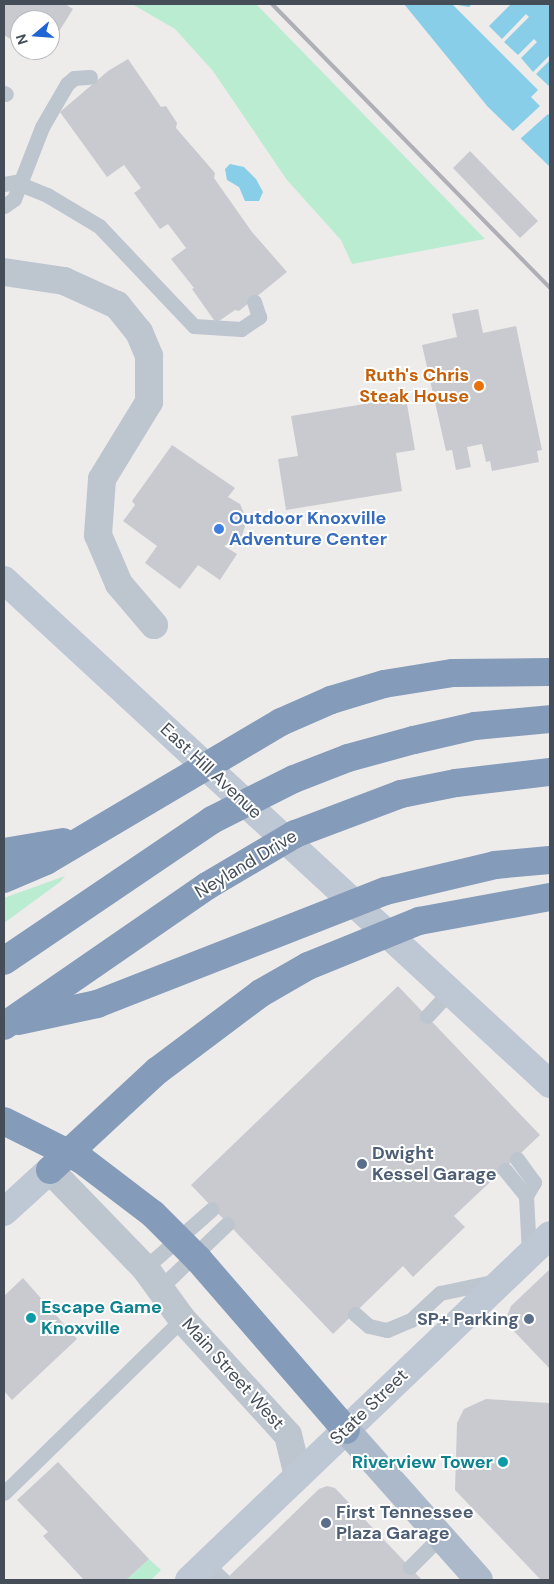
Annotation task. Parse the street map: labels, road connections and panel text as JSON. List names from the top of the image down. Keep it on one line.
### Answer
{"streets":{"highway":["Neyland Drive"],"main road":["East Hill Avenue","State Street"],"street":["Main Street West"]},"crossings":[["Main Street West","State Street"]],"places":["Ruth's Chris Steak House","Outdoor Knoxville Adventure Center","Dwight Kessel Garage","Escape Game Knoxville","SP+ Parking","Riverview Tower","First Tennessee Plaza Garage"],"north":"left"}
